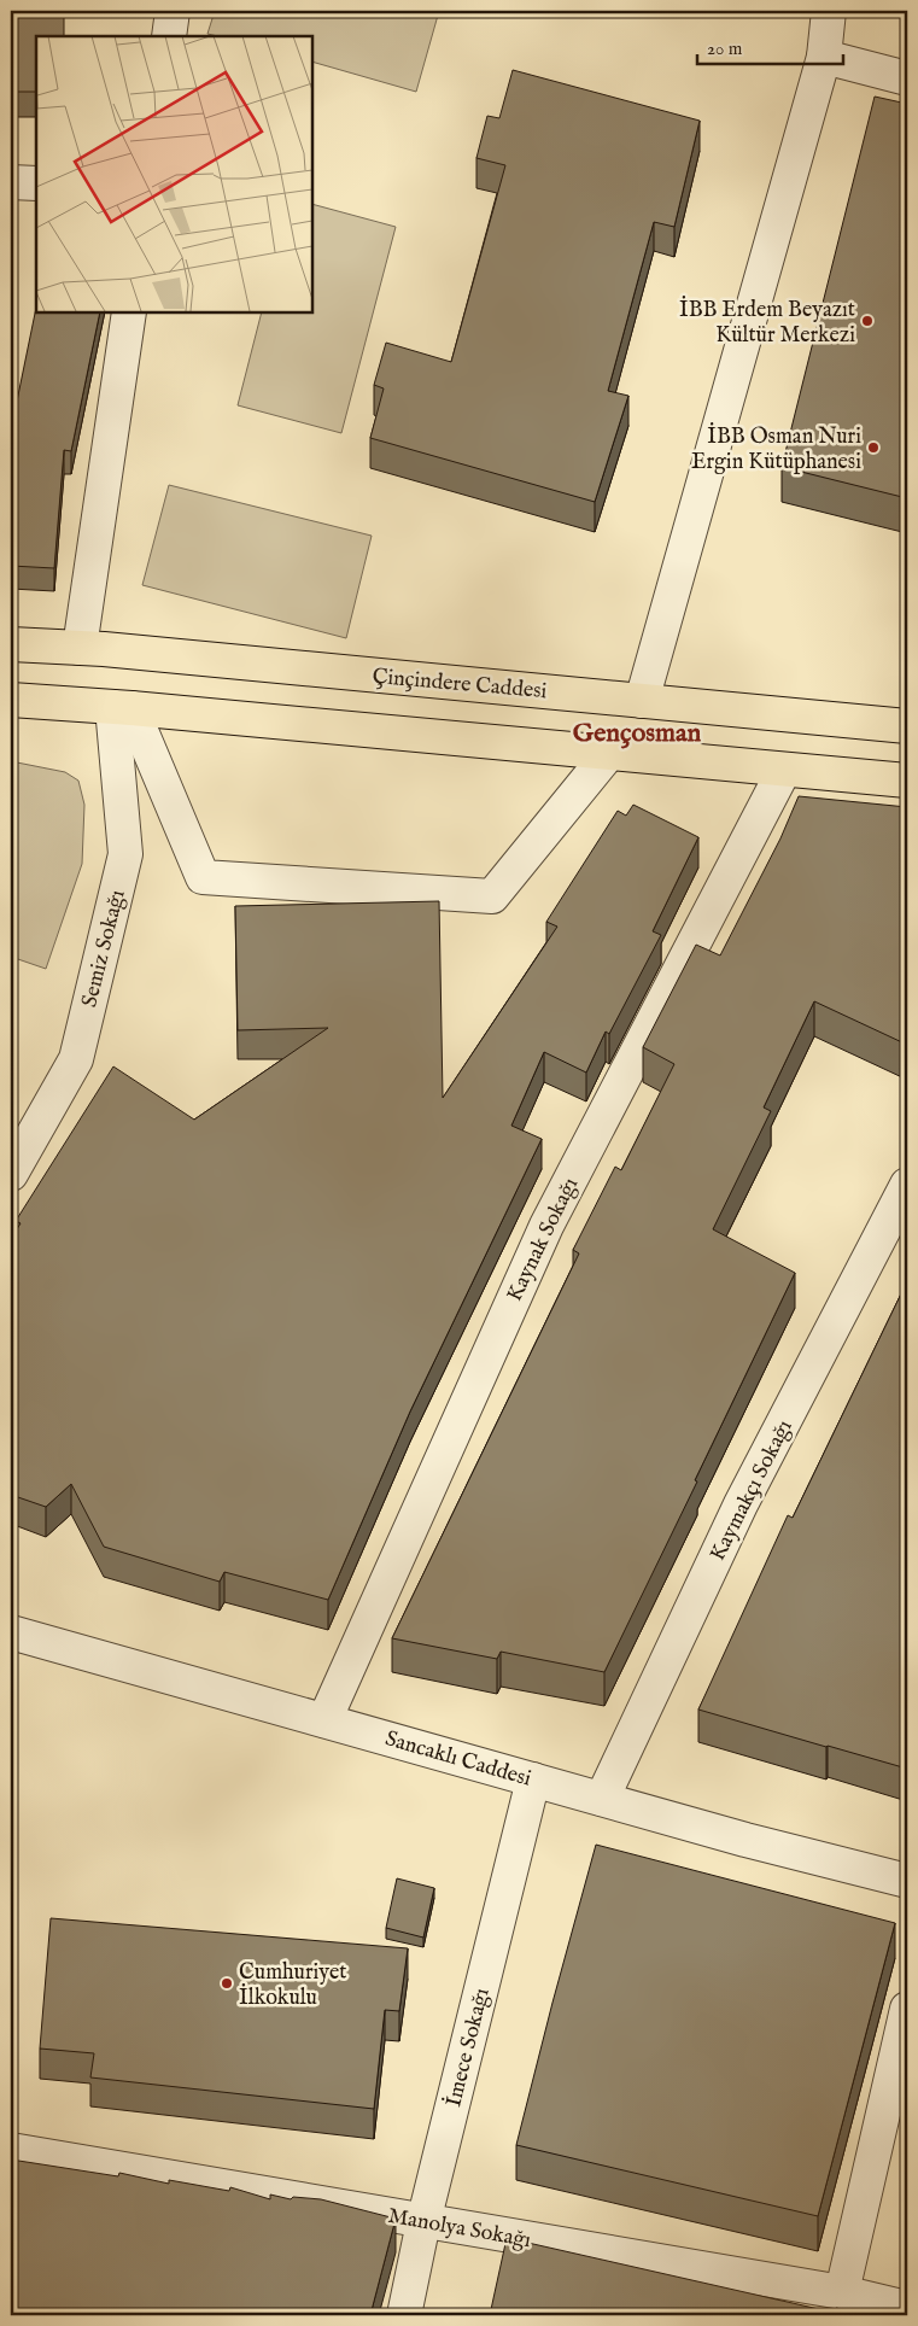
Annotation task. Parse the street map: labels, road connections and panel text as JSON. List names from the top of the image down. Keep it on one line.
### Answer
{"streets":{"main road":["Çinçindere Caddesi"],"street":["Semiz Sokağı","Kaynak Sokağı","Kaymakçı Sokağı","Sancaklı Caddesi","İmece Sokağı","Manolya Sokağı"]},"crossings":[["Kaynak Sokağı","Sancaklı Caddesi"],["Kaymakçı Sokağı","Sancaklı Caddesi"],["Sancaklı Caddesi","İmece Sokağı"],["İmece Sokağı","Manolya Sokağı"]],"districts":["Gençosman"],"places":["İBB Erdem Beyazıt Kültür Merkezi","İBB Osman Nuri Ergin Kütüphanesi","Cumhuriyet İlkokulu"],"scale_bar":"20 m"}
